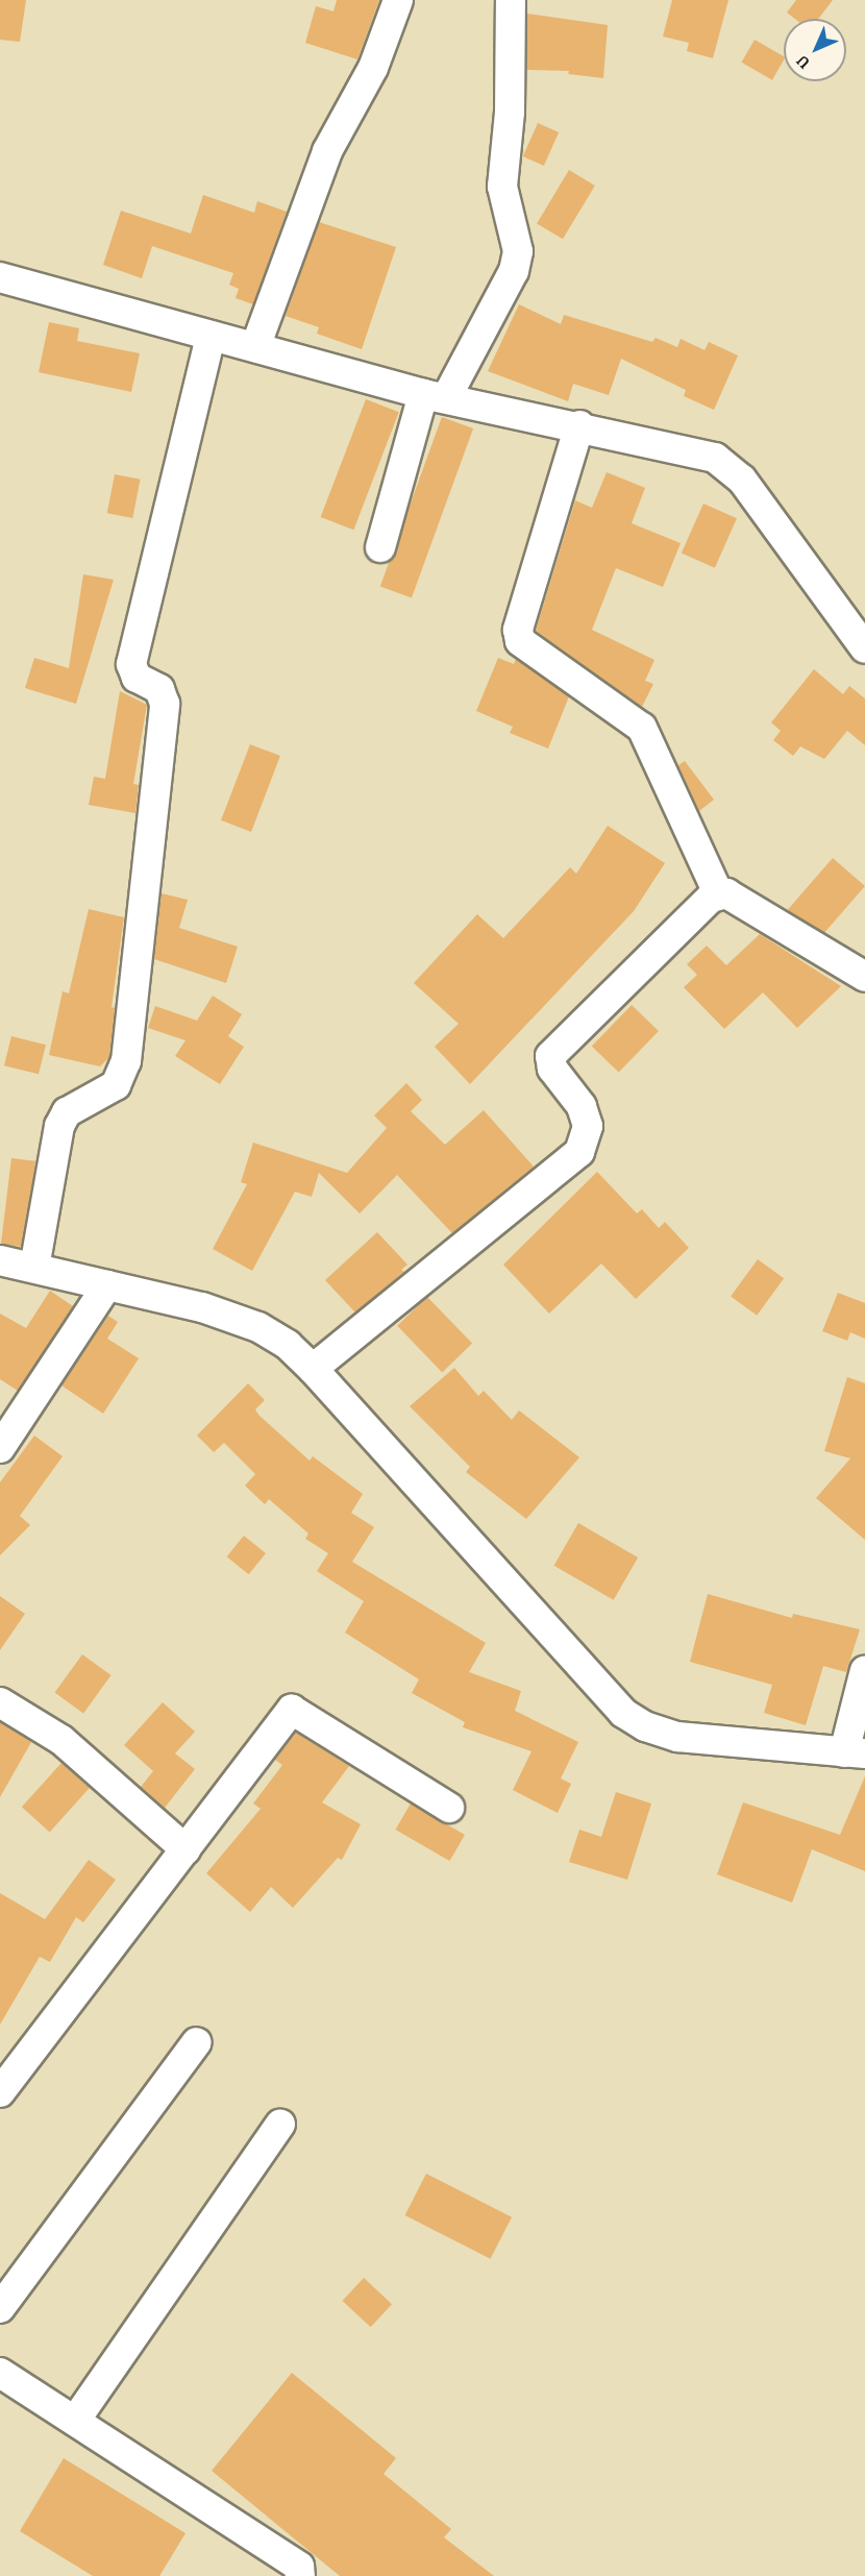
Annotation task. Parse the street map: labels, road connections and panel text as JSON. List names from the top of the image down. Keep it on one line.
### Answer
{"north":"bottom left"}
